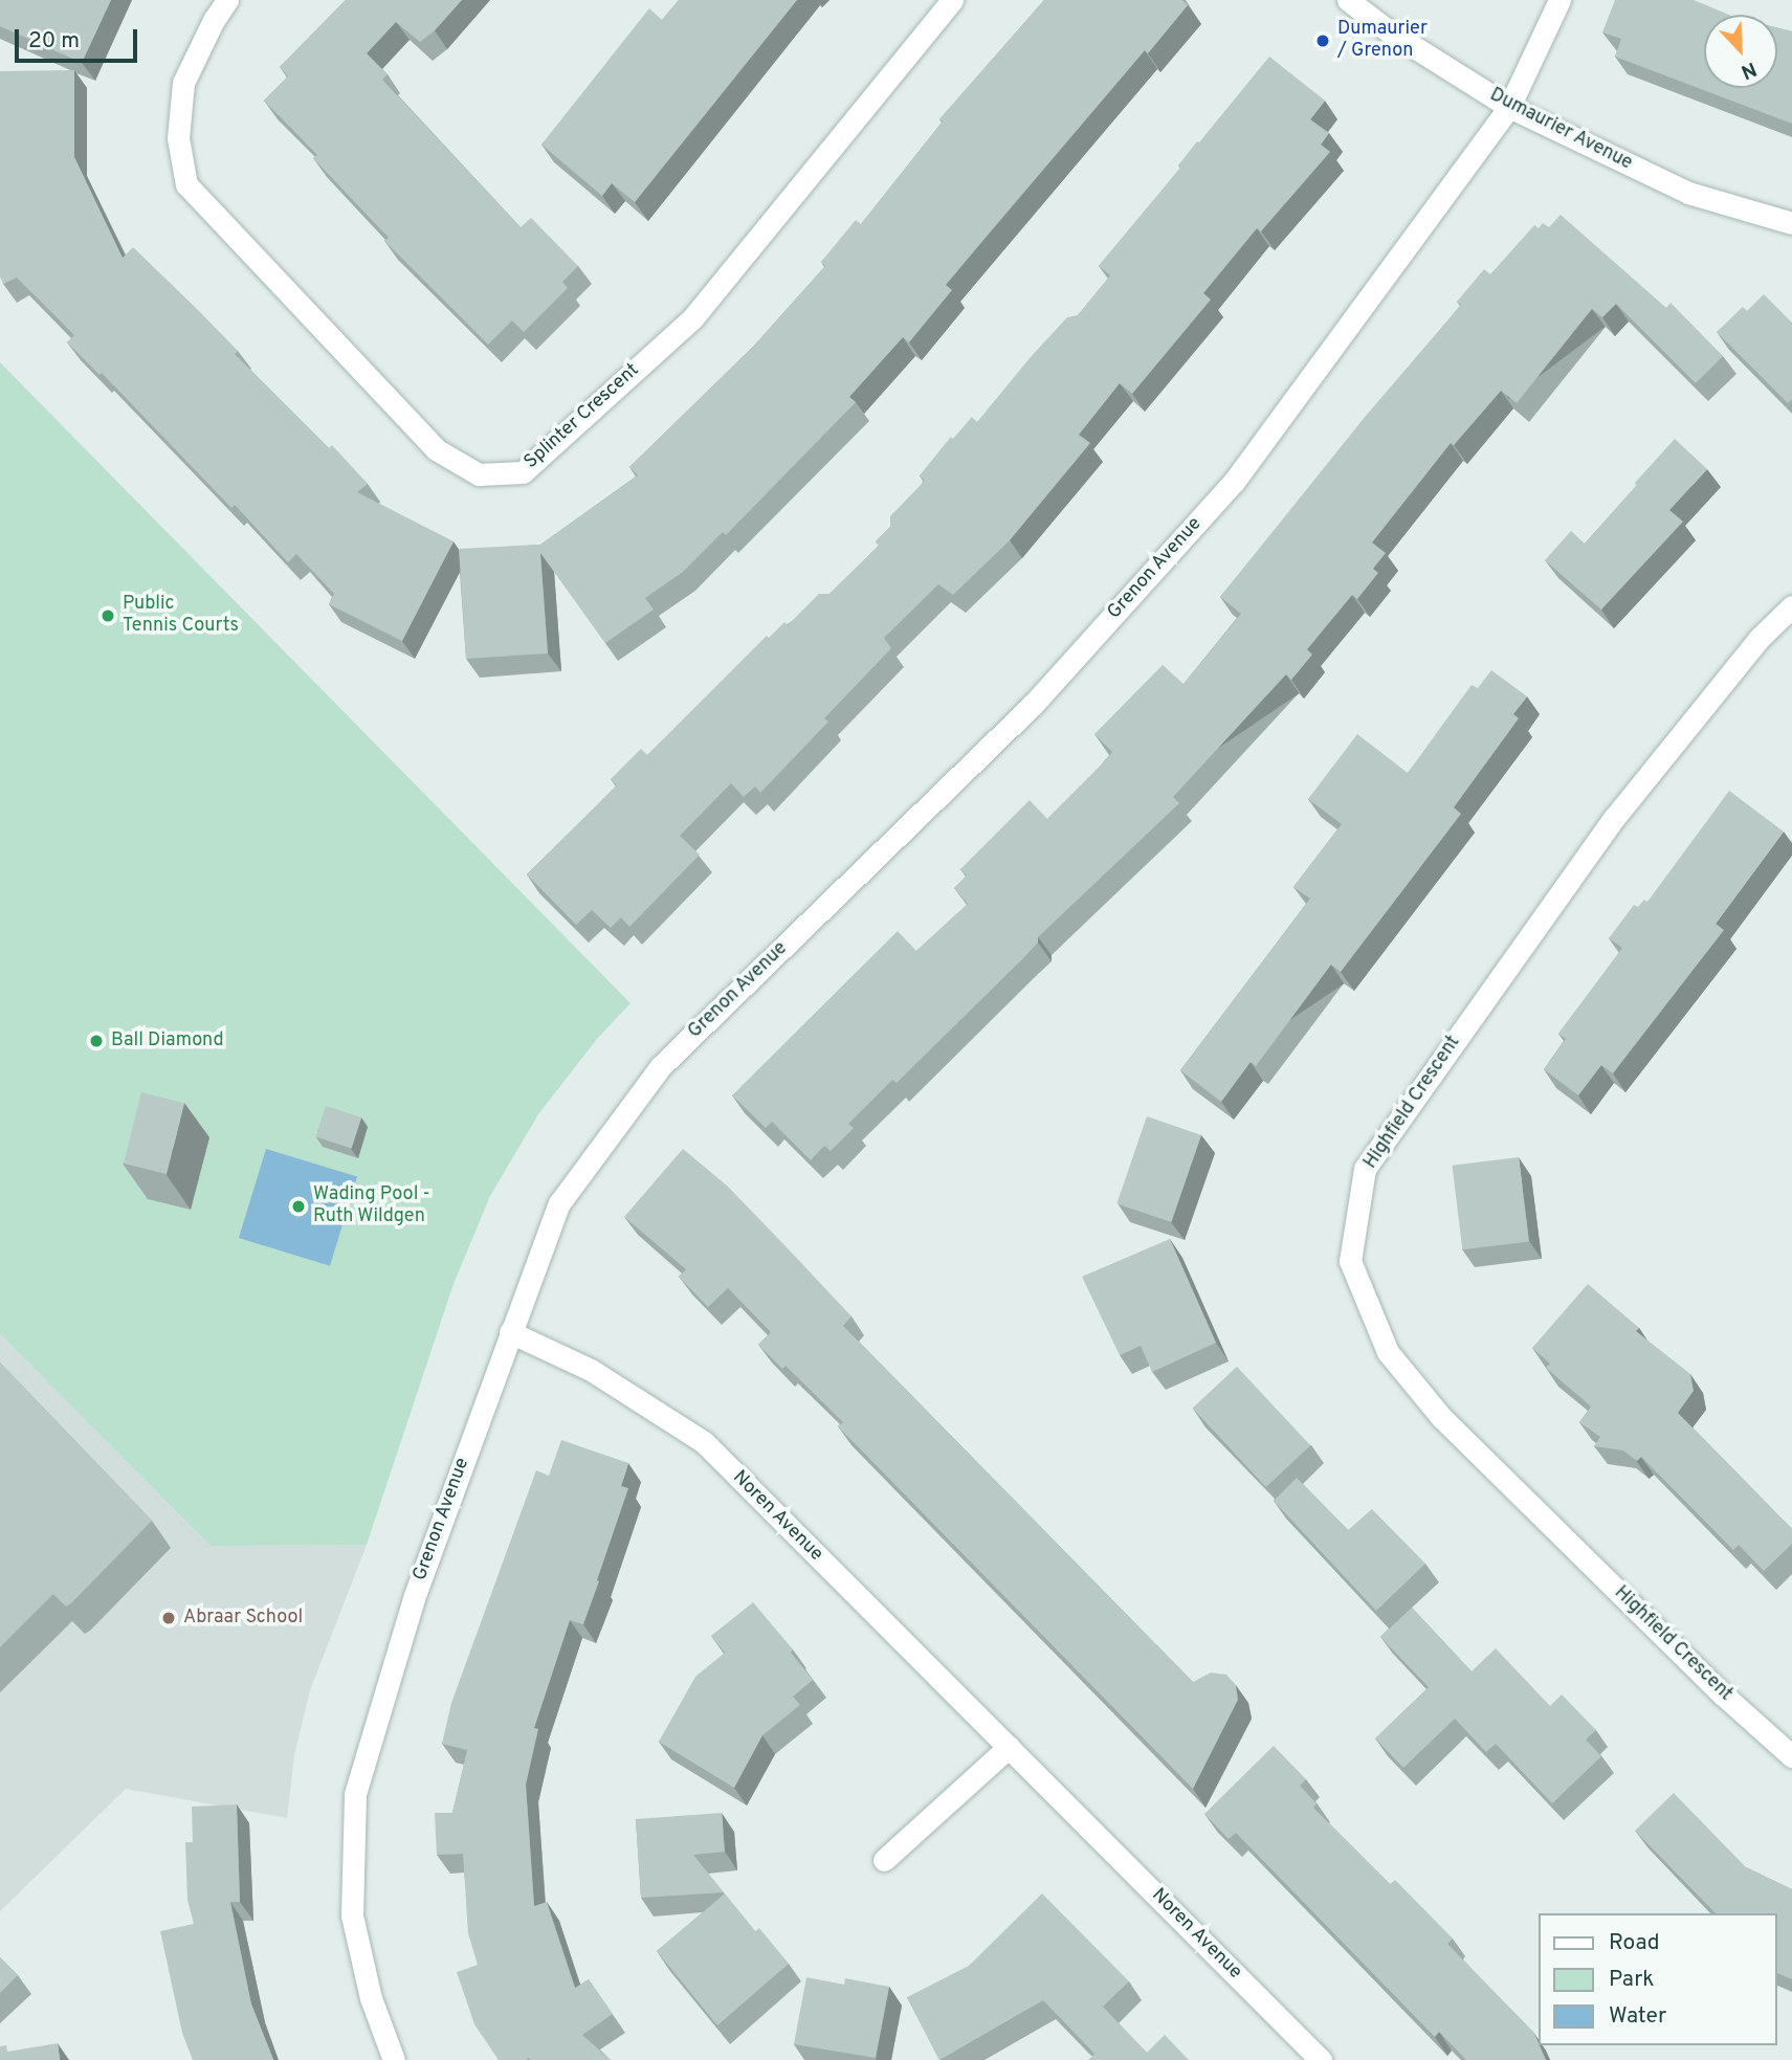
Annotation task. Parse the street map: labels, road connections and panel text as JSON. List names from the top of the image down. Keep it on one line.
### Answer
{"streets":{"street":["Dumaurier Avenue","Splinter Crescent","Grenon Avenue","Highfield Crescent","Noren Avenue"]},"crossings":[["Dumaurier Avenue","Grenon Avenue"],["Grenon Avenue","Noren Avenue"]],"places":["Dumaurier / Grenon","Public Tennis Courts","Ball Diamond","Wading Pool - Ruth Wildgen","Abraar School"],"legend":["Road","Park","Water"],"scale_bar":"20 m","north":"bottom right"}
